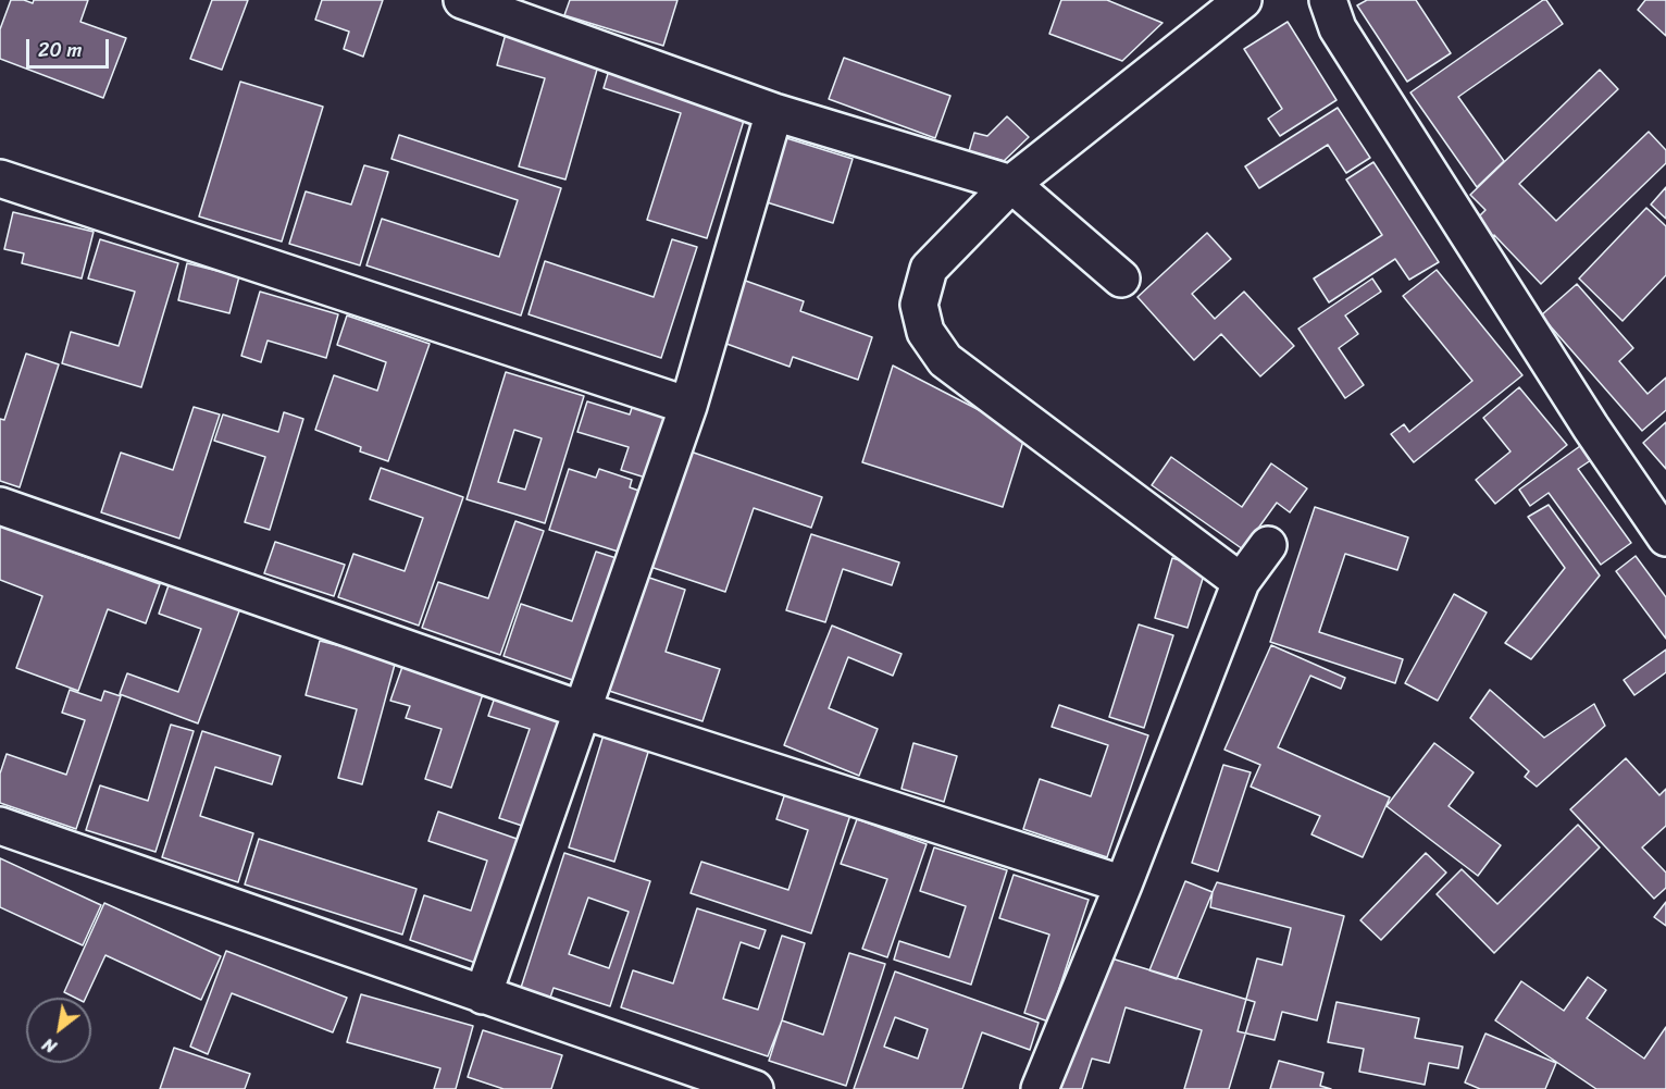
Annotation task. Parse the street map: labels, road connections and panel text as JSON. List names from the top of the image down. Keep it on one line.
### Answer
{"scale_bar":"20 m","north":"bottom left"}
